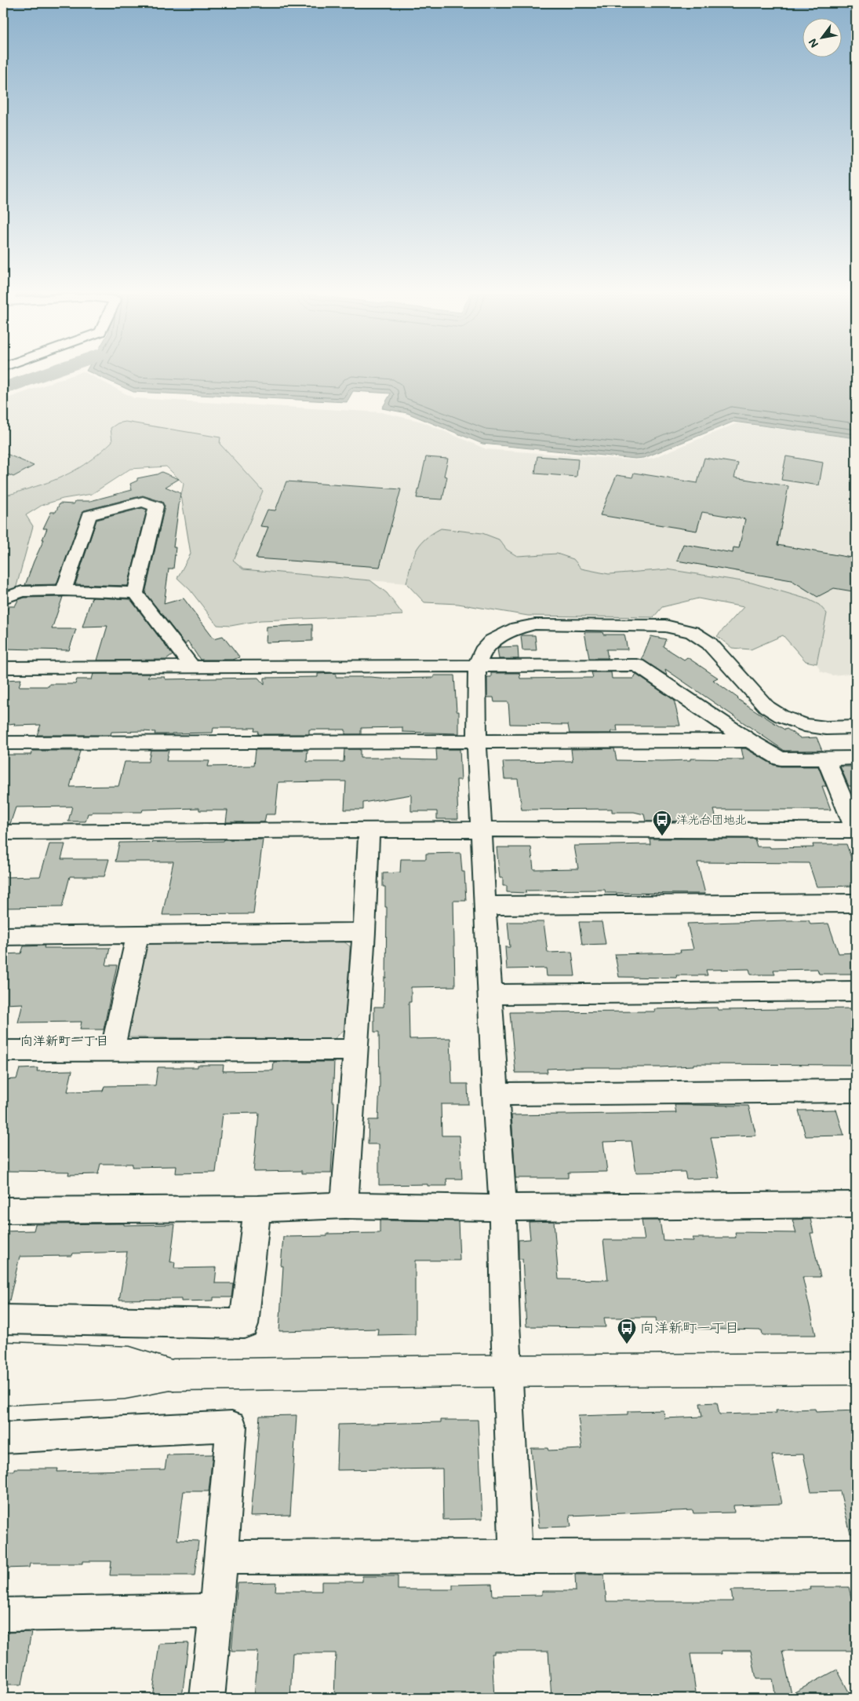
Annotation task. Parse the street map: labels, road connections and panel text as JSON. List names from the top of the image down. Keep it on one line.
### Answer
{"districts":["向洋新町一丁目"],"places":{"bus stop":["洋光台団地北","向洋新町一丁目"]},"north":"bottom left"}
